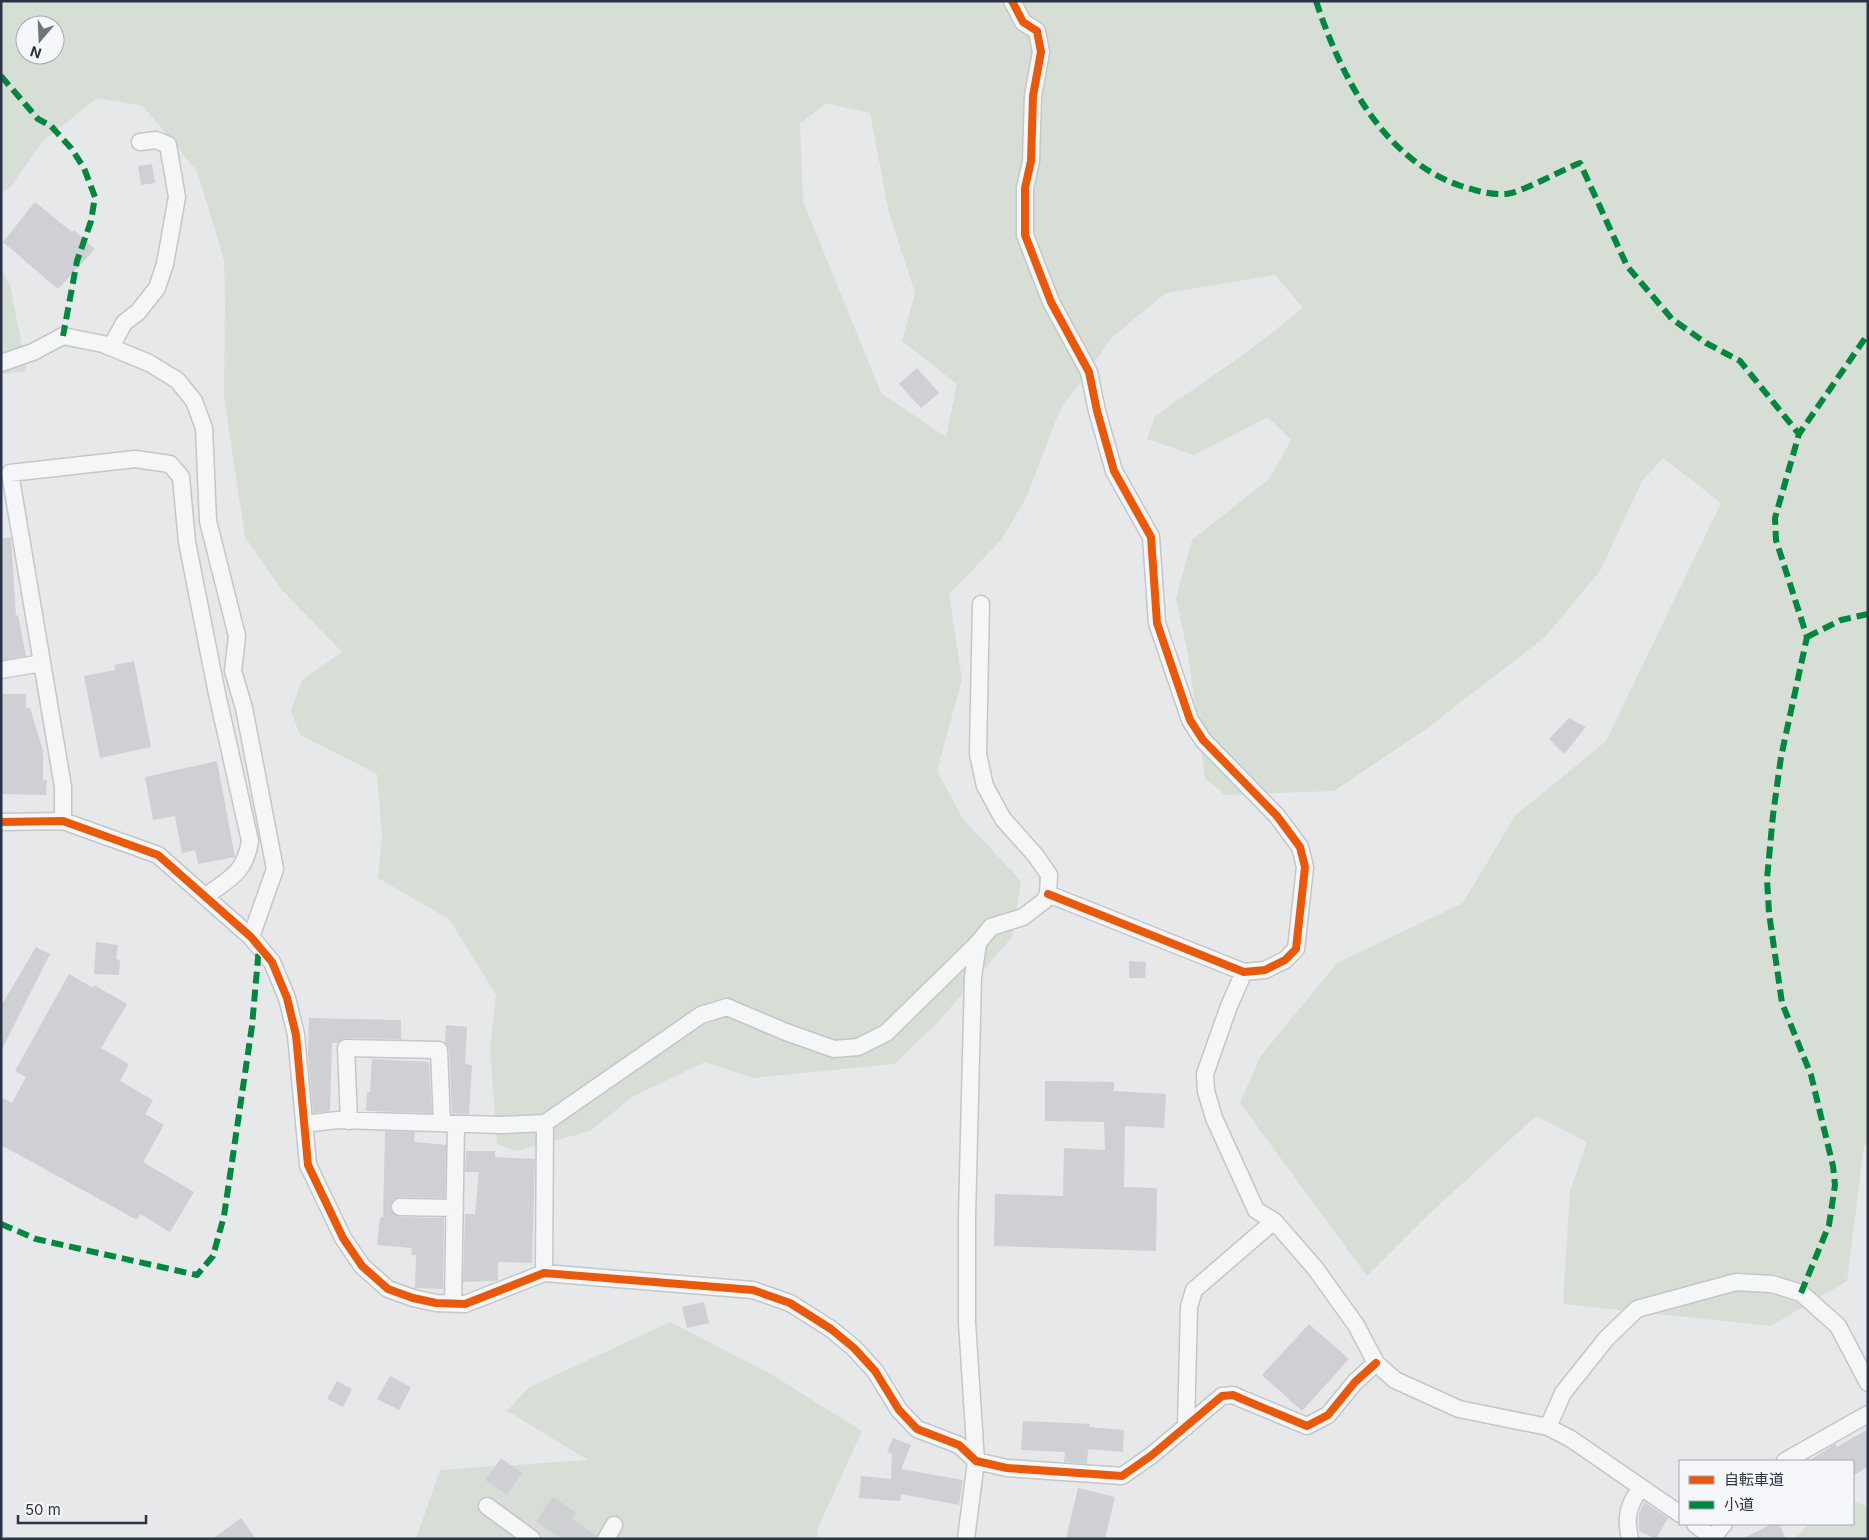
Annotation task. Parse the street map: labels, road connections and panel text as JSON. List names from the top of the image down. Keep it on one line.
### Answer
{"legend":["自転車道","小道"],"scale_bar":"50 m","north":"bottom"}
